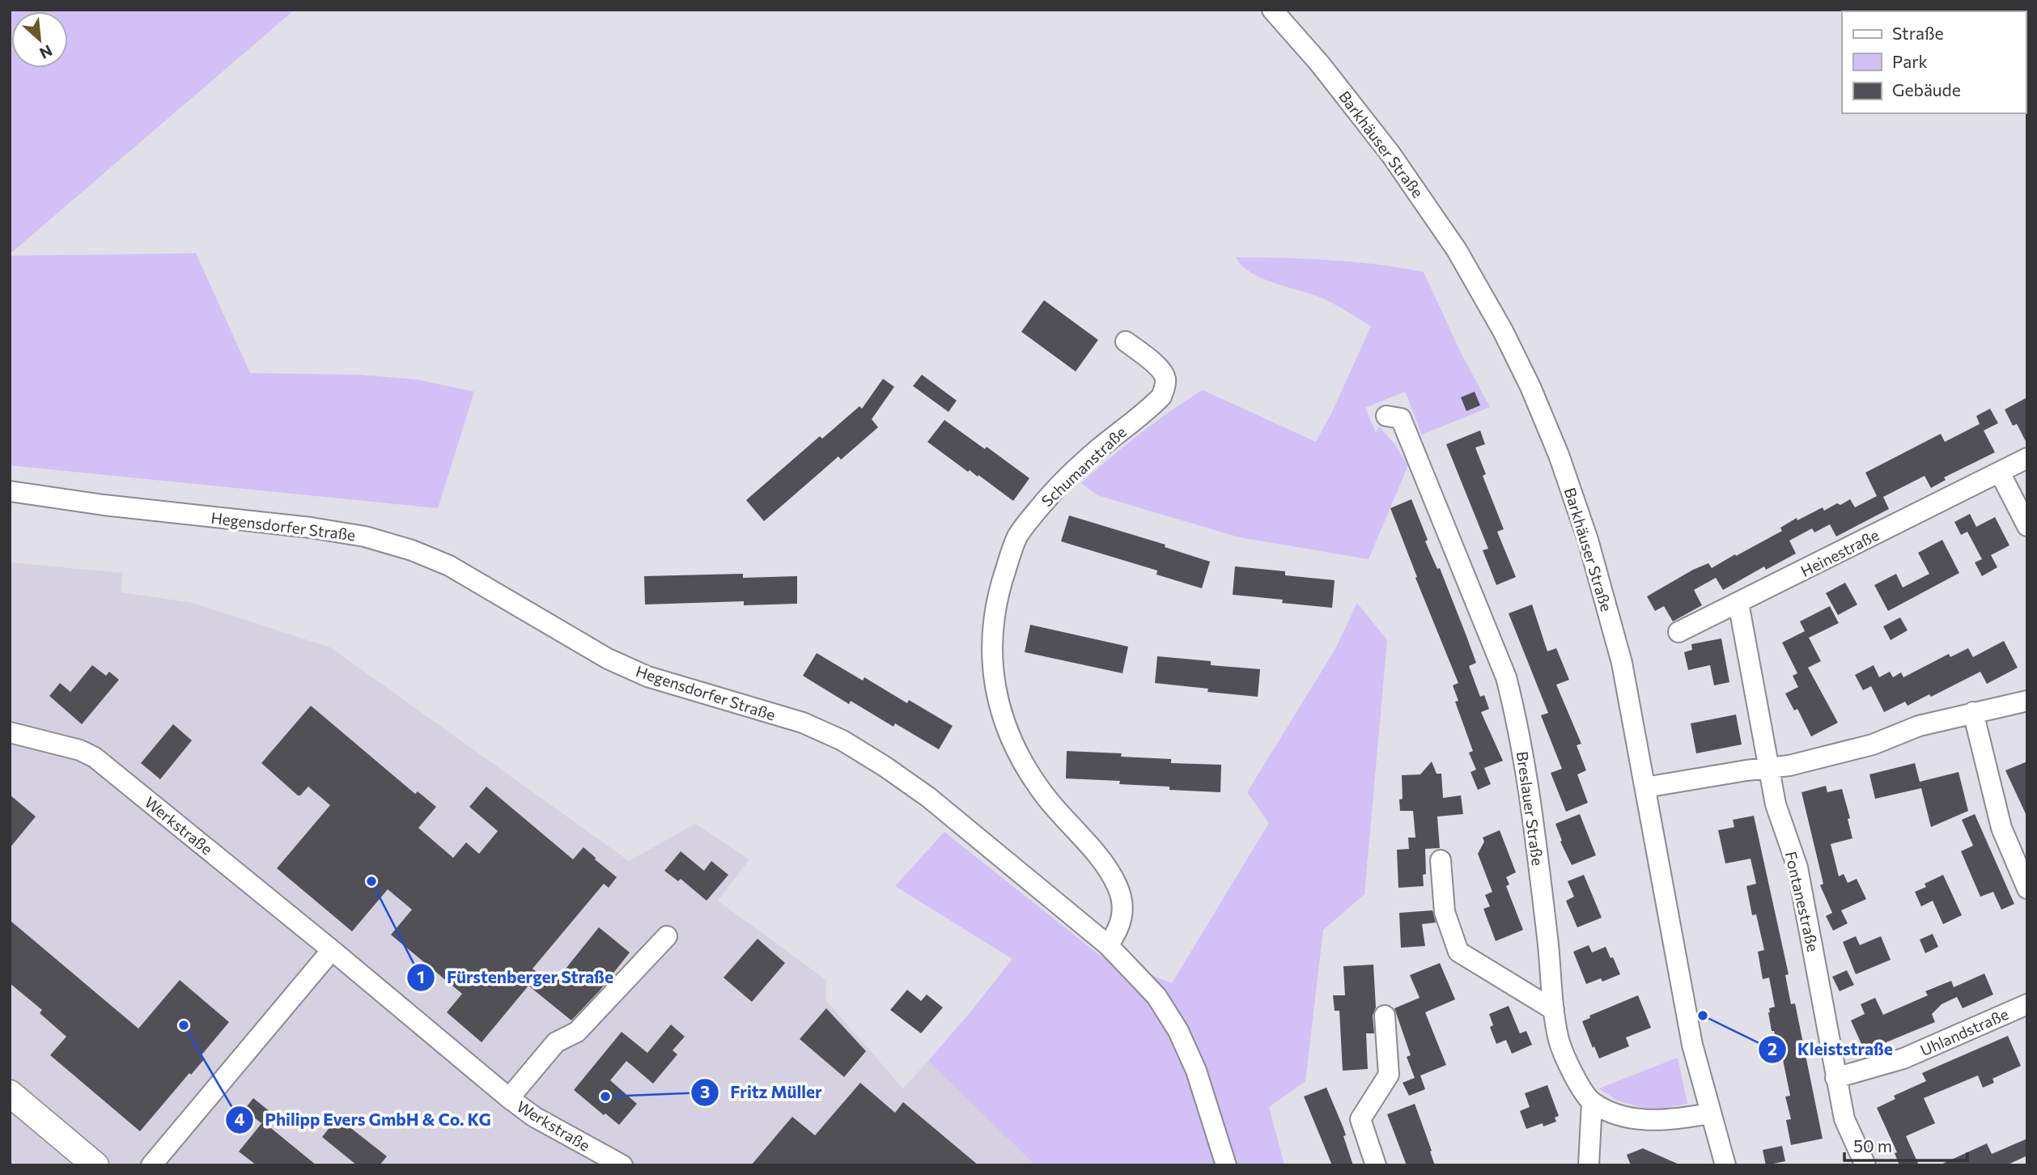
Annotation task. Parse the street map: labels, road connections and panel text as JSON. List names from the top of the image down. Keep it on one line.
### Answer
{"streets":{"street":["Barkhäuser Straße","Schumanstraße","Hegensdorfer Straße","Heinestraße","Breslauer Straße","Werkstraße","Fontanestraße","Uhlandstraße"]},"crossings":[["Schumanstraße","Hegensdorfer Straße"],["Heinestraße","Fontanestraße"],["Fontanestraße","Uhlandstraße"]],"places":["Fürstenberger Straße","Kleiststraße","Philipp Evers GmbH & Co. KG","Fritz Müller"],"legend":["Straße","Park","Gebäude"],"scale_bar":"50 m","north":"bottom right"}
